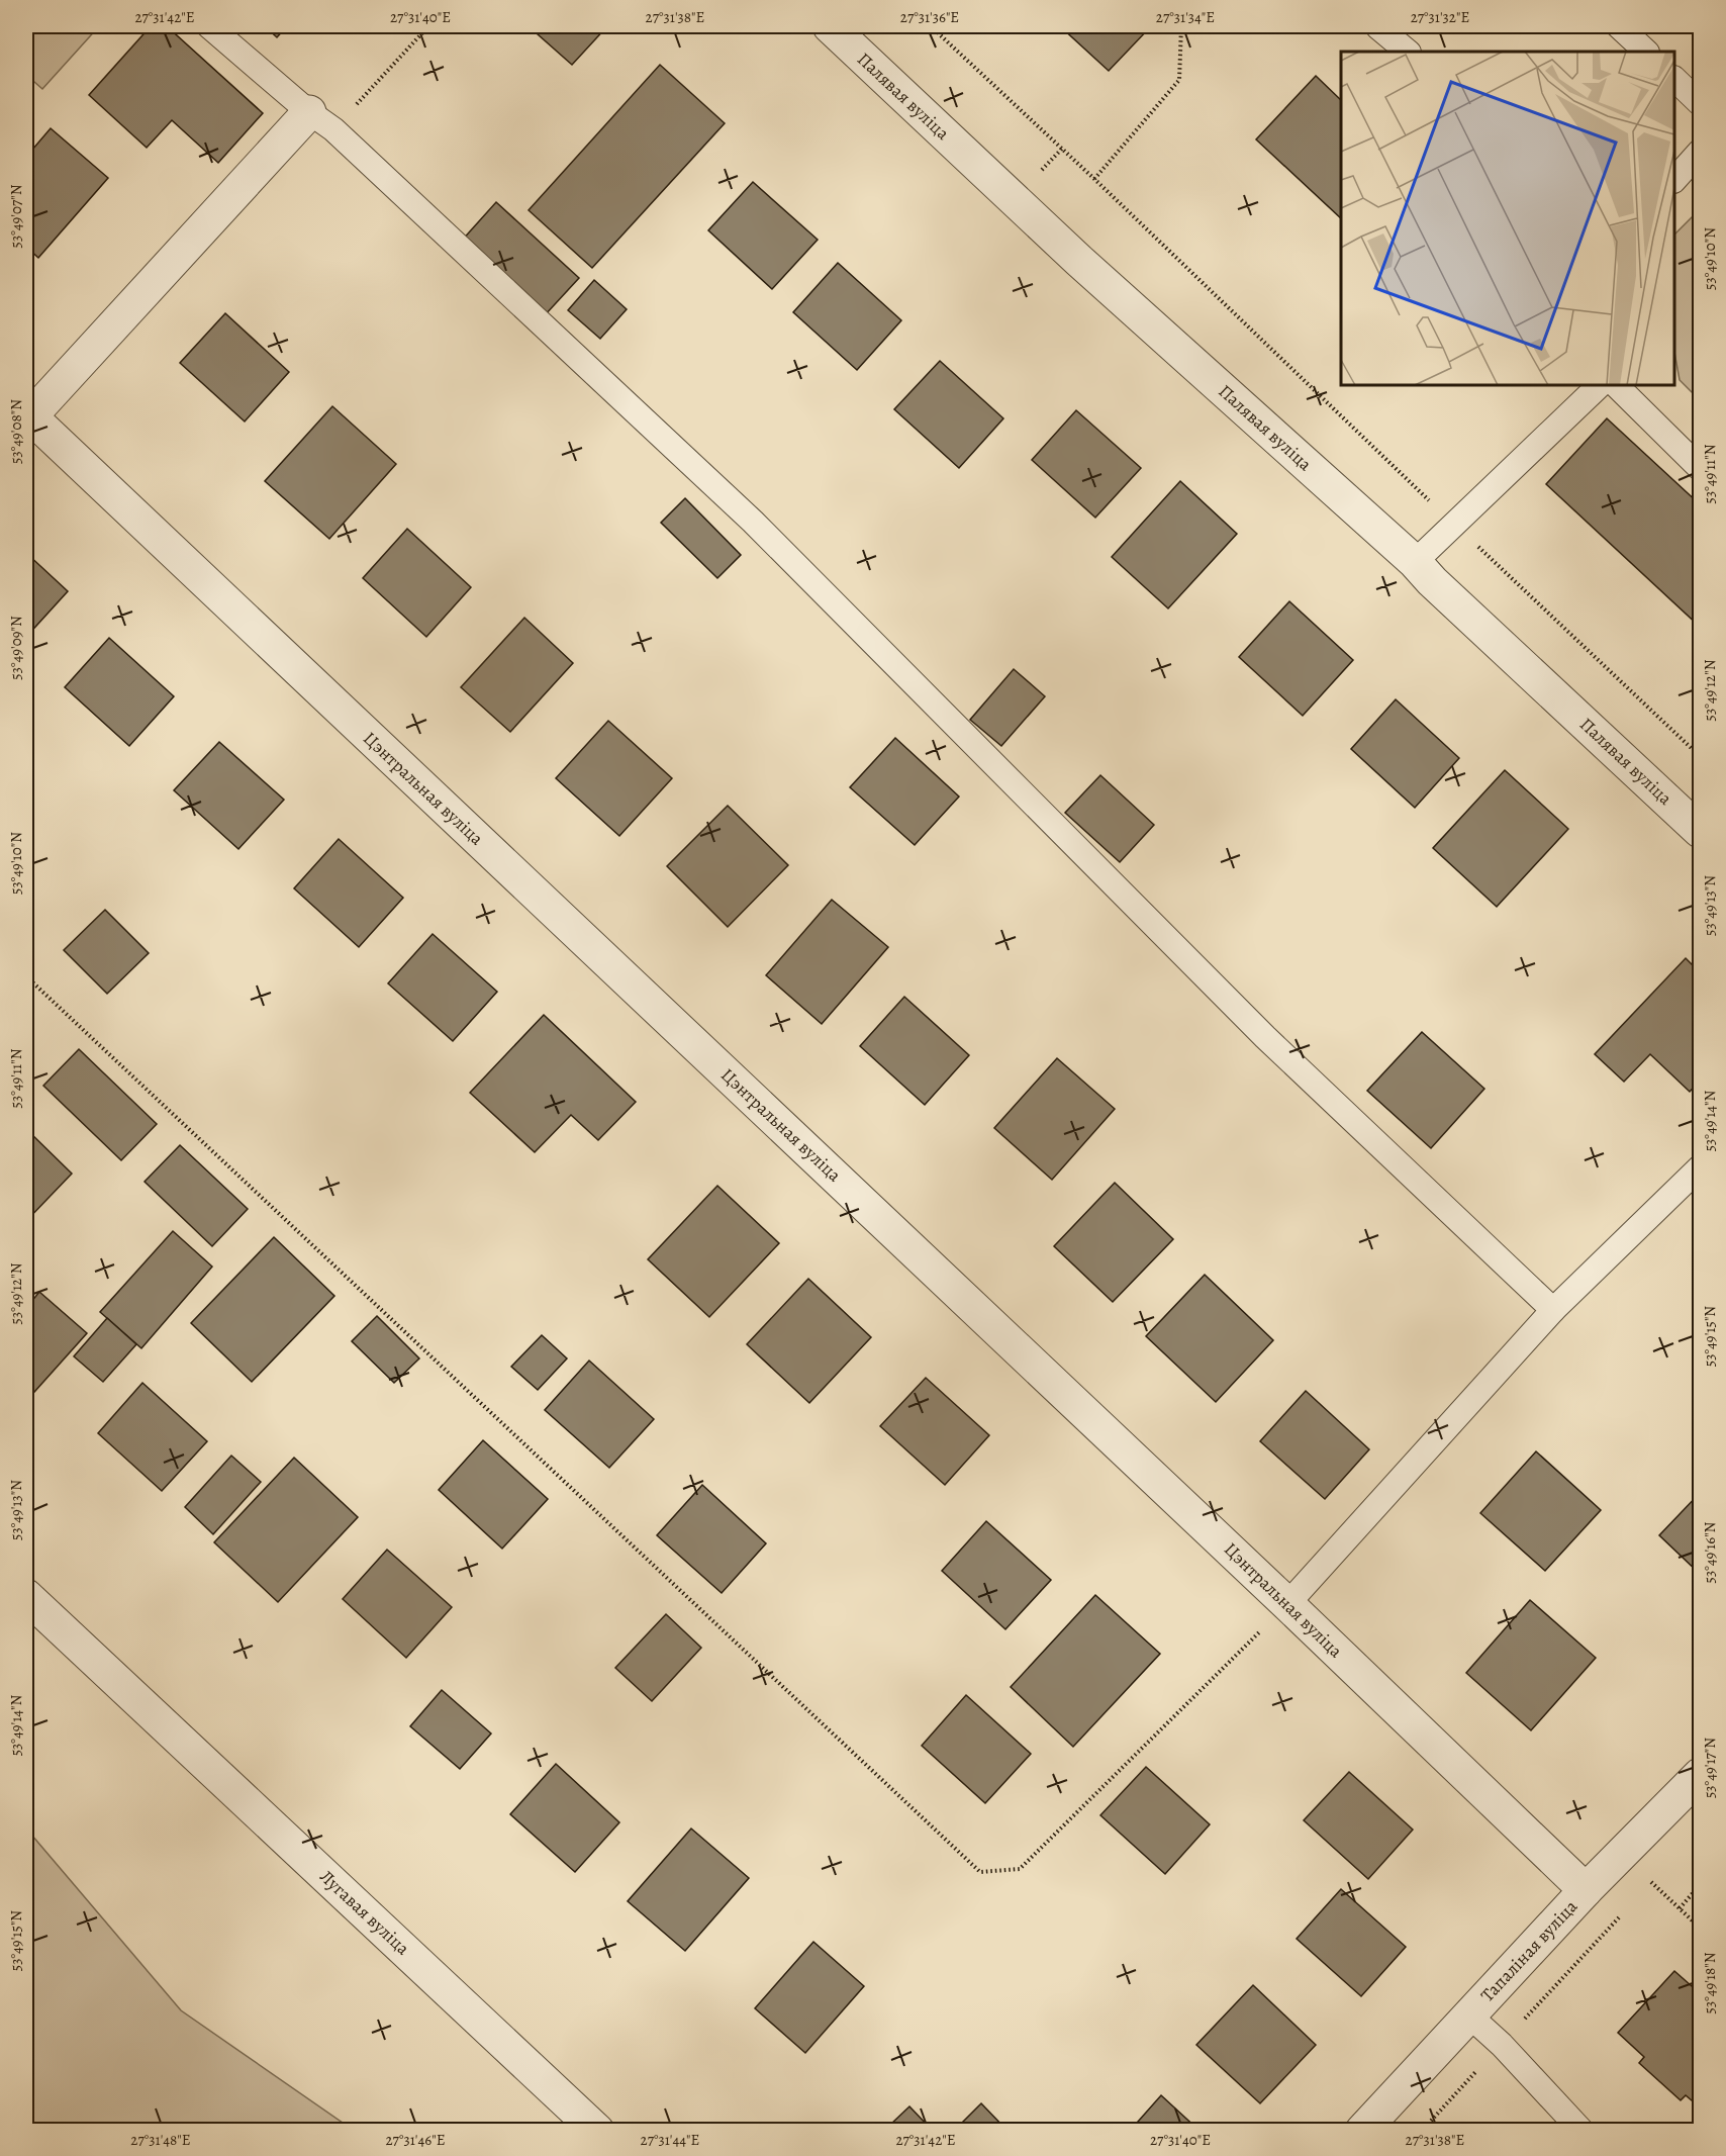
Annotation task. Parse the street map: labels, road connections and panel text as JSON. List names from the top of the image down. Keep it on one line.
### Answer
{"streets":{"street":["Палявая вуліца","Цэнтральная вуліца","Лугавая вуліца","Тапаліная вуліца"]},"crossings":[["Цэнтральная вуліца","Тапаліная вуліца"]],"coordinates":["27°31'42\"E","27°31'40\"E","27°31'38\"E","27°31'36\"E","27°31'34\"E","27°31'32\"E","53°49'07\"N","53°49'10\"N","53°49'08\"N","53°49'11\"N","53°49'09\"N","53°49'12\"N","53°49'13\"N","53°49'14\"N","53°49'15\"N","53°49'16\"N","53°49'17\"N","53°49'18\"N","27°31'48\"E","27°31'46\"E","27°31'44\"E"]}
